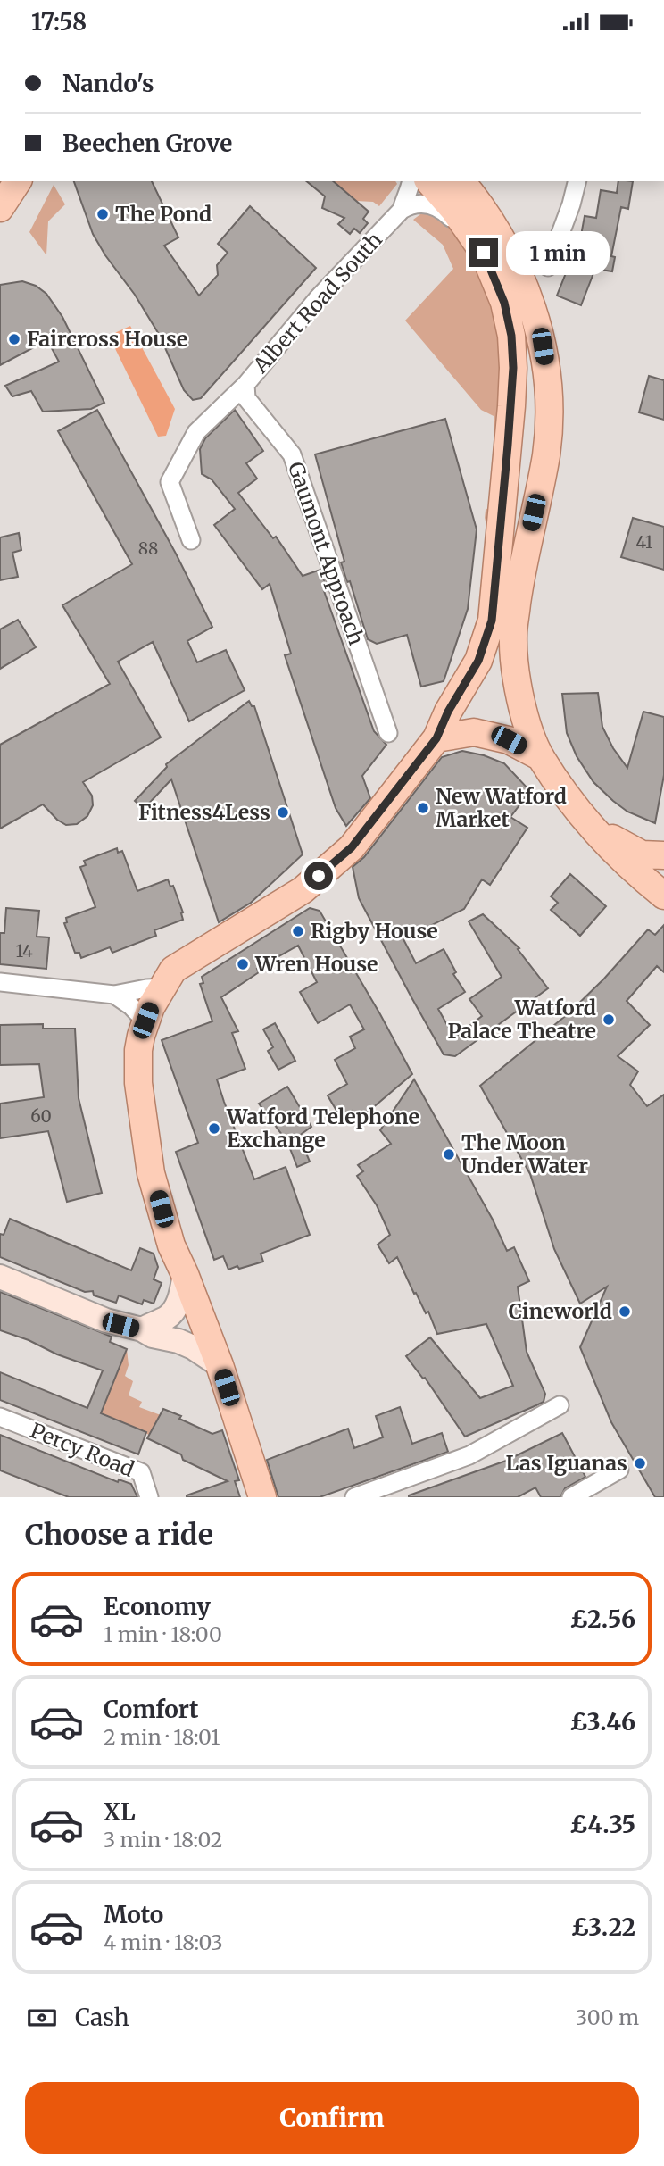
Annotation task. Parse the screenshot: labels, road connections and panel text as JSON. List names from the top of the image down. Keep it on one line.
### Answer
{"streets":{"street":["Albert Road South","Gaumont Approach","Percy Road"]},"crossings":[["Albert Road South","Gaumont Approach"]],"places":["The Pond","Faircross House","New Watford Market","Fitness4Less","Rigby House","Wren House","Watford Palace Theatre","Watford Telephone Exchange","The Moon Under Water","Cineworld","Las Iguanas"],"house_numbers":["41","88","14","60"],"page":{"status":"17:58","banner":["Nando's","Beechen Grove"],"bubble":"1 min","heading":"Choose a ride","list":[{"name":"Economy","note":"1 min · 18:00","value":"£2.56"},{"name":"Comfort","note":"2 min · 18:01","value":"£3.46"},{"name":"XL","note":"3 min · 18:02","value":"£4.35"},{"name":"Moto","note":"4 min · 18:03","value":"£3.22"}],"pay":["Cash","300 m"],"buttons":"Confirm"}}
